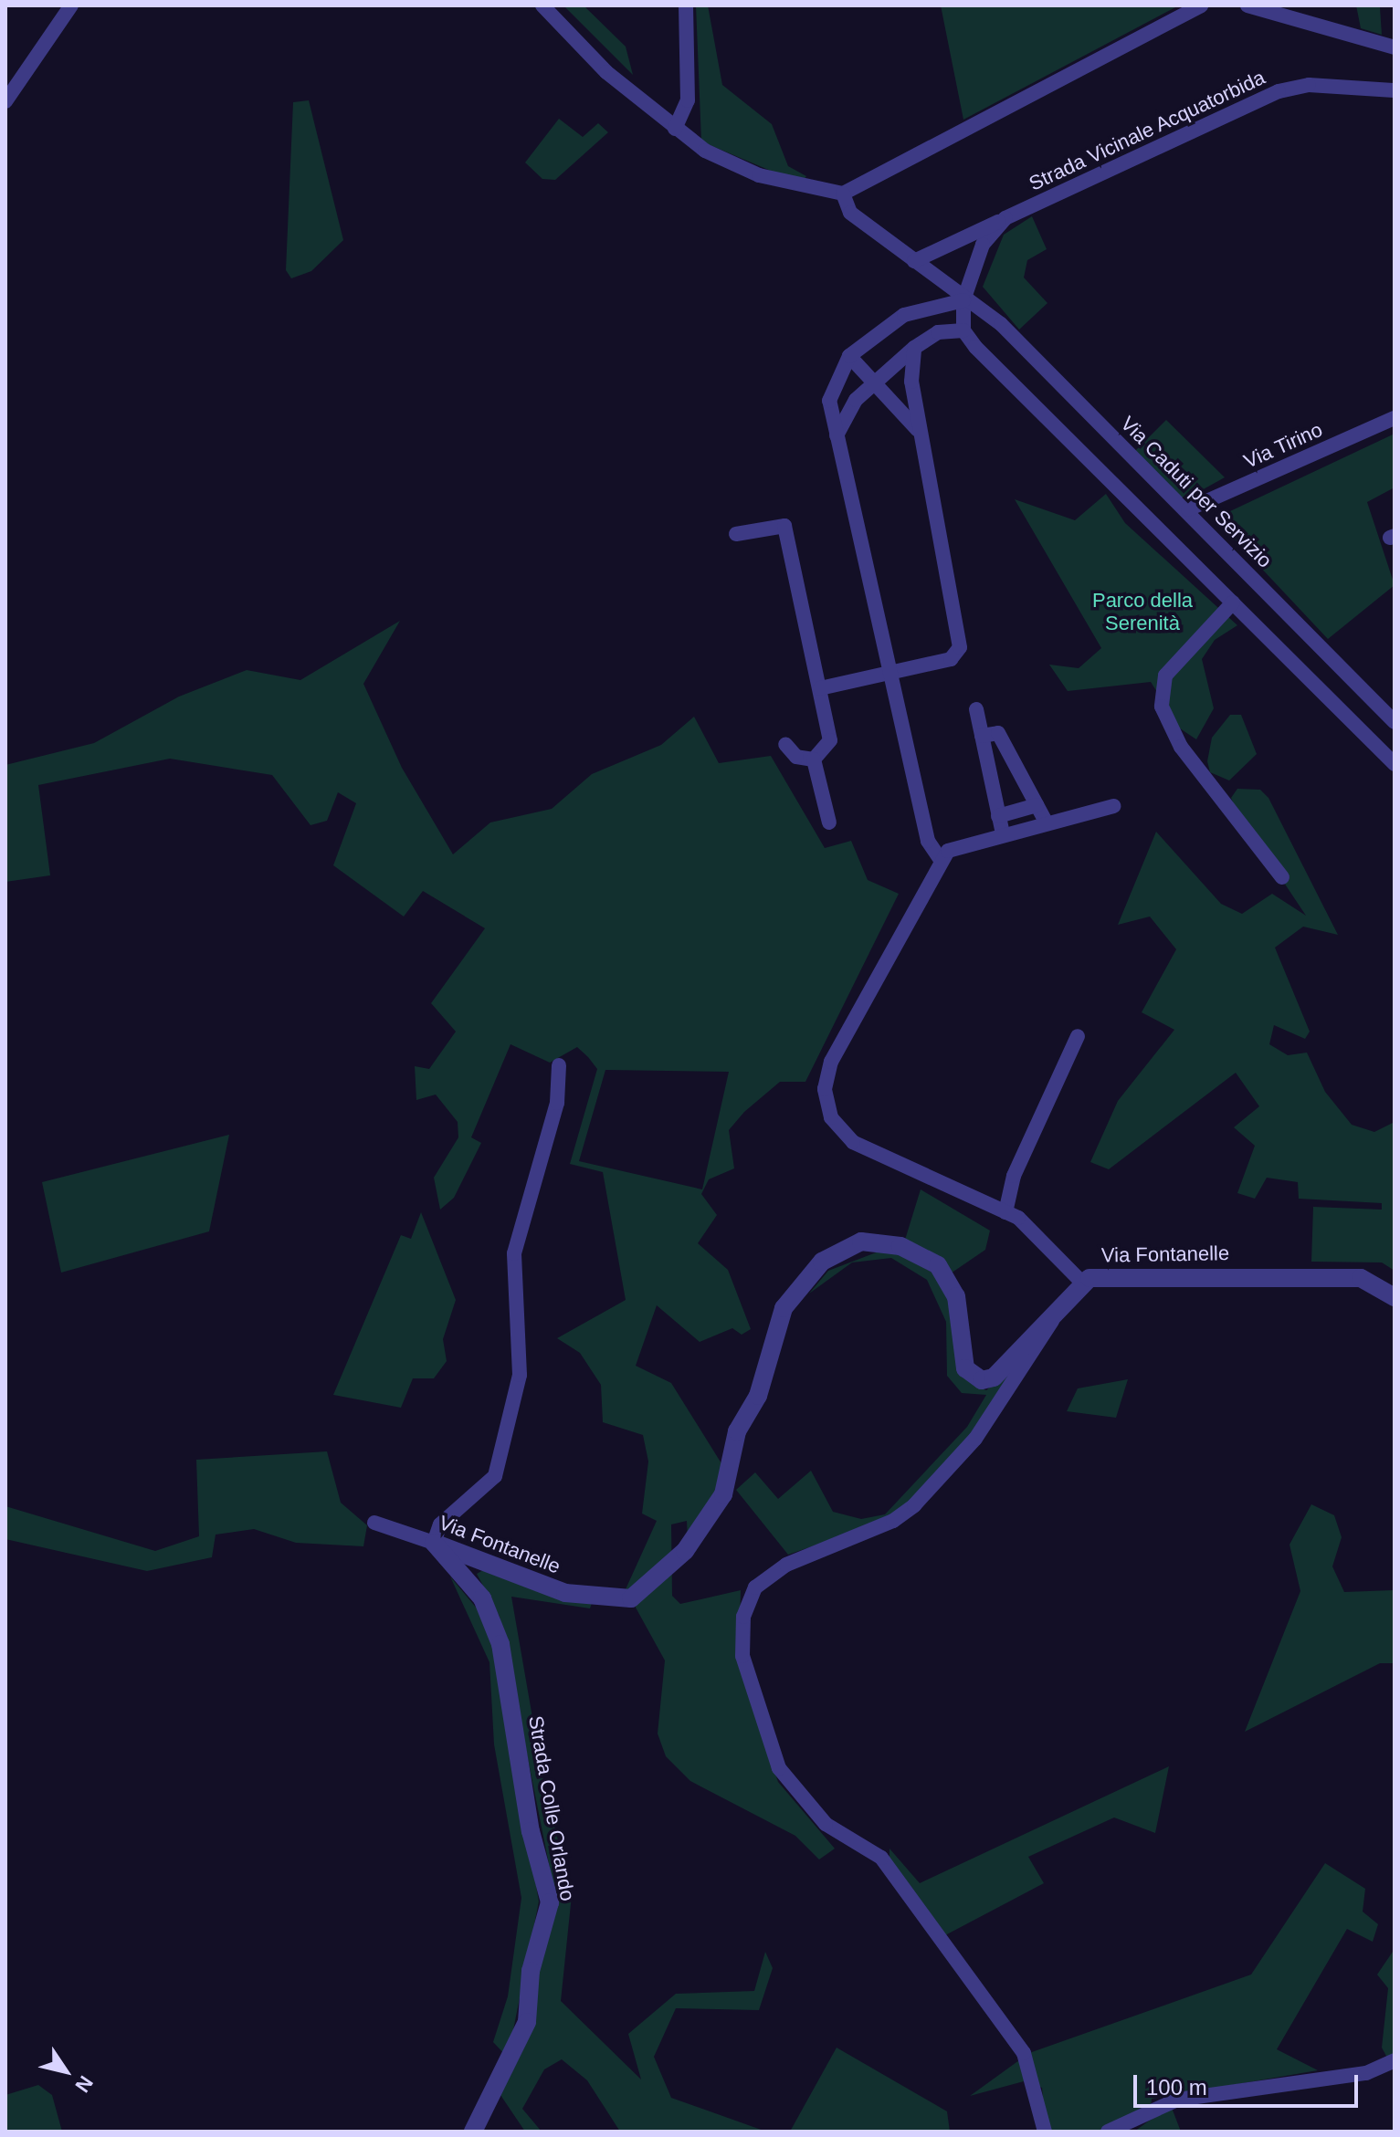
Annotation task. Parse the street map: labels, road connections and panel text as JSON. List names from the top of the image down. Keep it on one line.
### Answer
{"streets":{"street":["Strada Vicinale Acquatorbida","Via Tirino","Via Caduti per Servizio","Via Fontanelle","Strada Colle Orlando"]},"crossings":[["Strada Vicinale Acquatorbida","Via Caduti per Servizio"],["Via Tirino","Via Caduti per Servizio"],["Via Fontanelle","Strada Colle Orlando"]],"parks":["Parco della Serenità"],"scale_bar":"100 m","north":"bottom right"}
